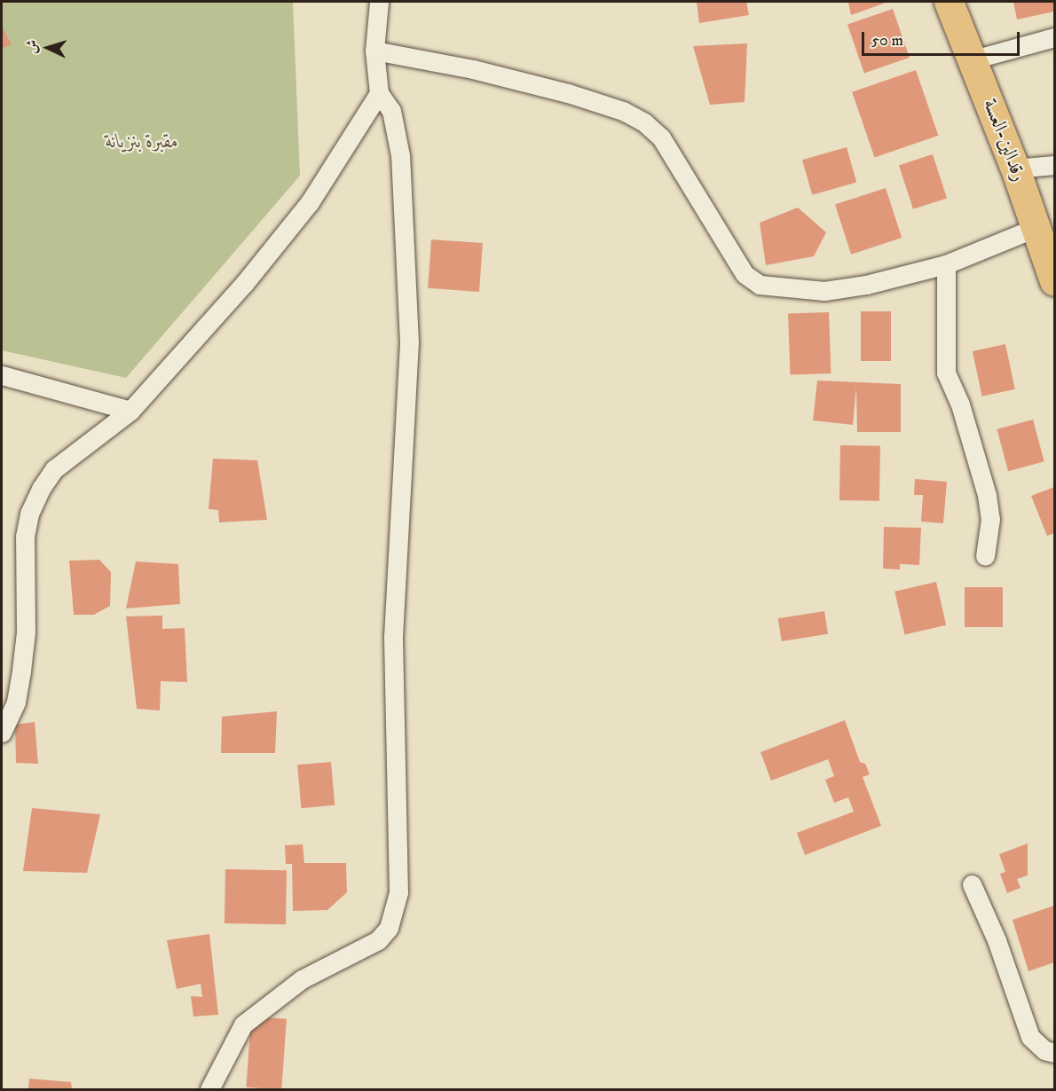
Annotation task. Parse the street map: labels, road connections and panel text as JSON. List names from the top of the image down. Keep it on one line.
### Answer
{"streets":{"main road":["رقدالين-العسة"]},"parks":["مقبرة بنزيانة"],"scale_bar":"50 m","north":"left"}
